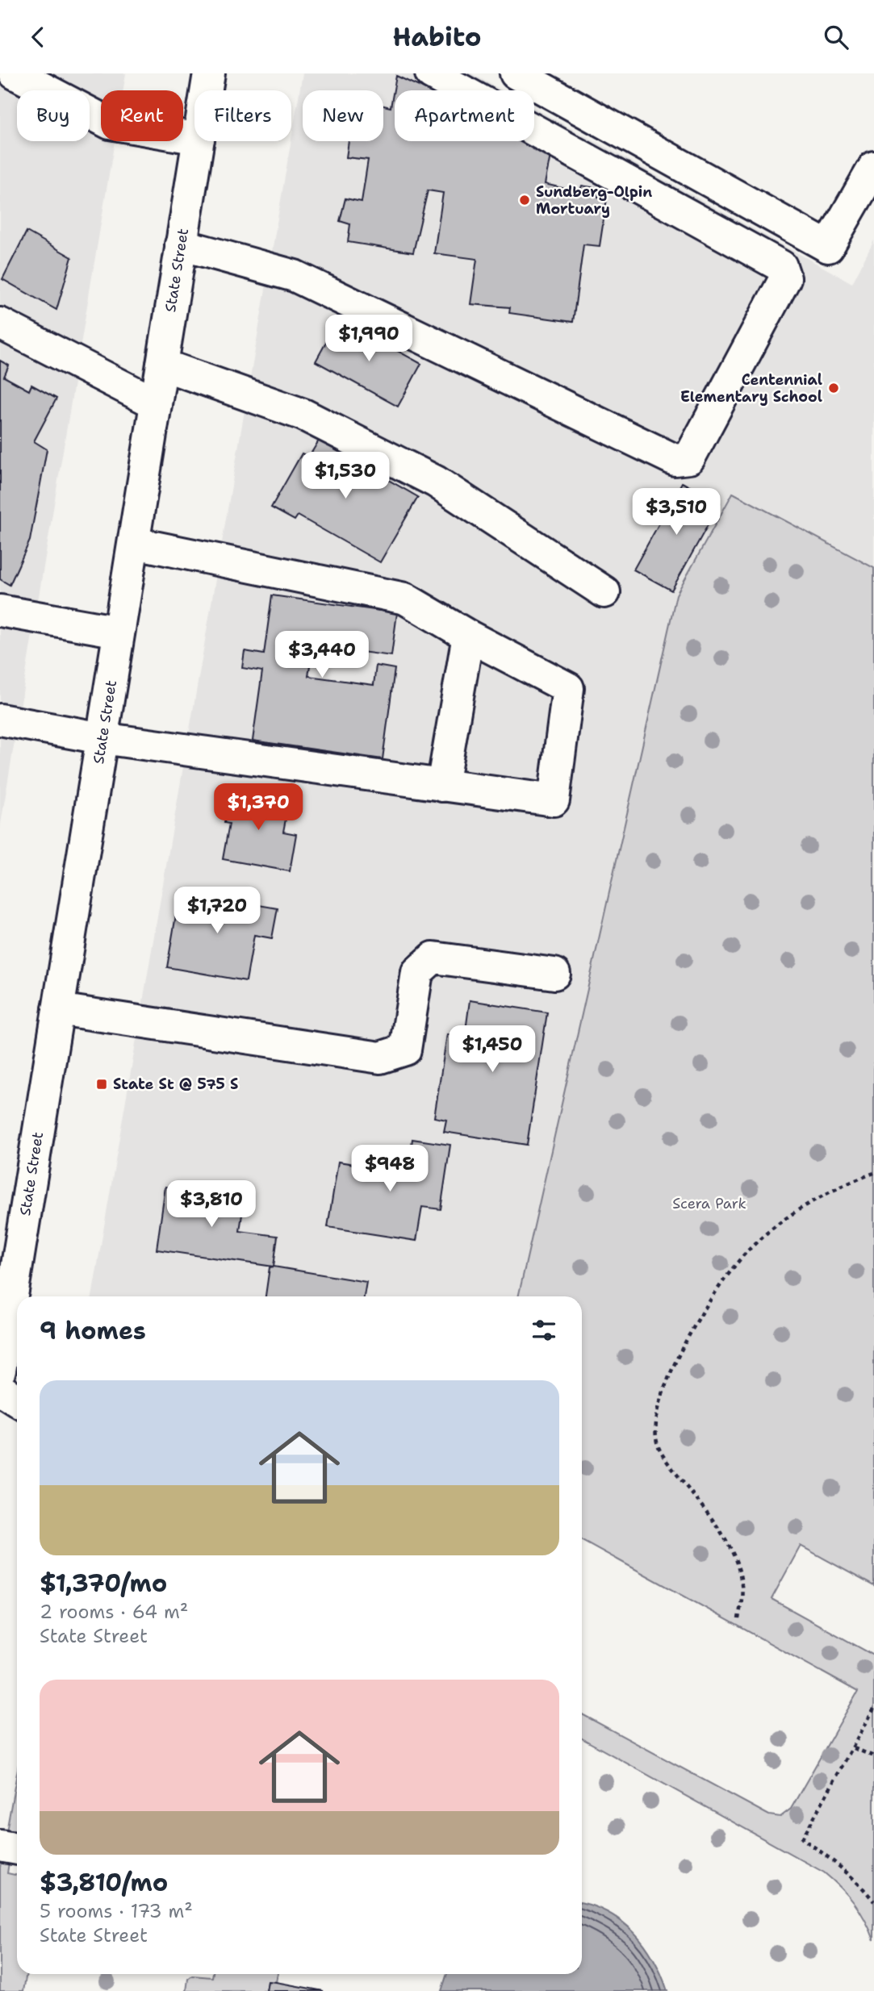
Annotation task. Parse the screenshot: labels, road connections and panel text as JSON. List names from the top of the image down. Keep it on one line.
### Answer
{"streets":{"main road":["State Street"]},"parks":["Scera Park"],"places":{"other":["Sundberg-Olpin Mortuary","Centennial Elementary School"],"transit":["State St @ 575 S"]},"page":{"header":"Habito","chip":["Buy","Rent","Filters","New","Apartment"],"price":["$1,990","$1,530","$3,510","$3,440","$1,370","$1,720","$1,450","$948","$3,810"],"heading":"9 homes","list":[{"name":"$1,370/mo","note":"2 rooms · 64 m² · State Street"},{"name":"$3,810/mo","note":"5 rooms · 173 m² · State Street"}]}}
